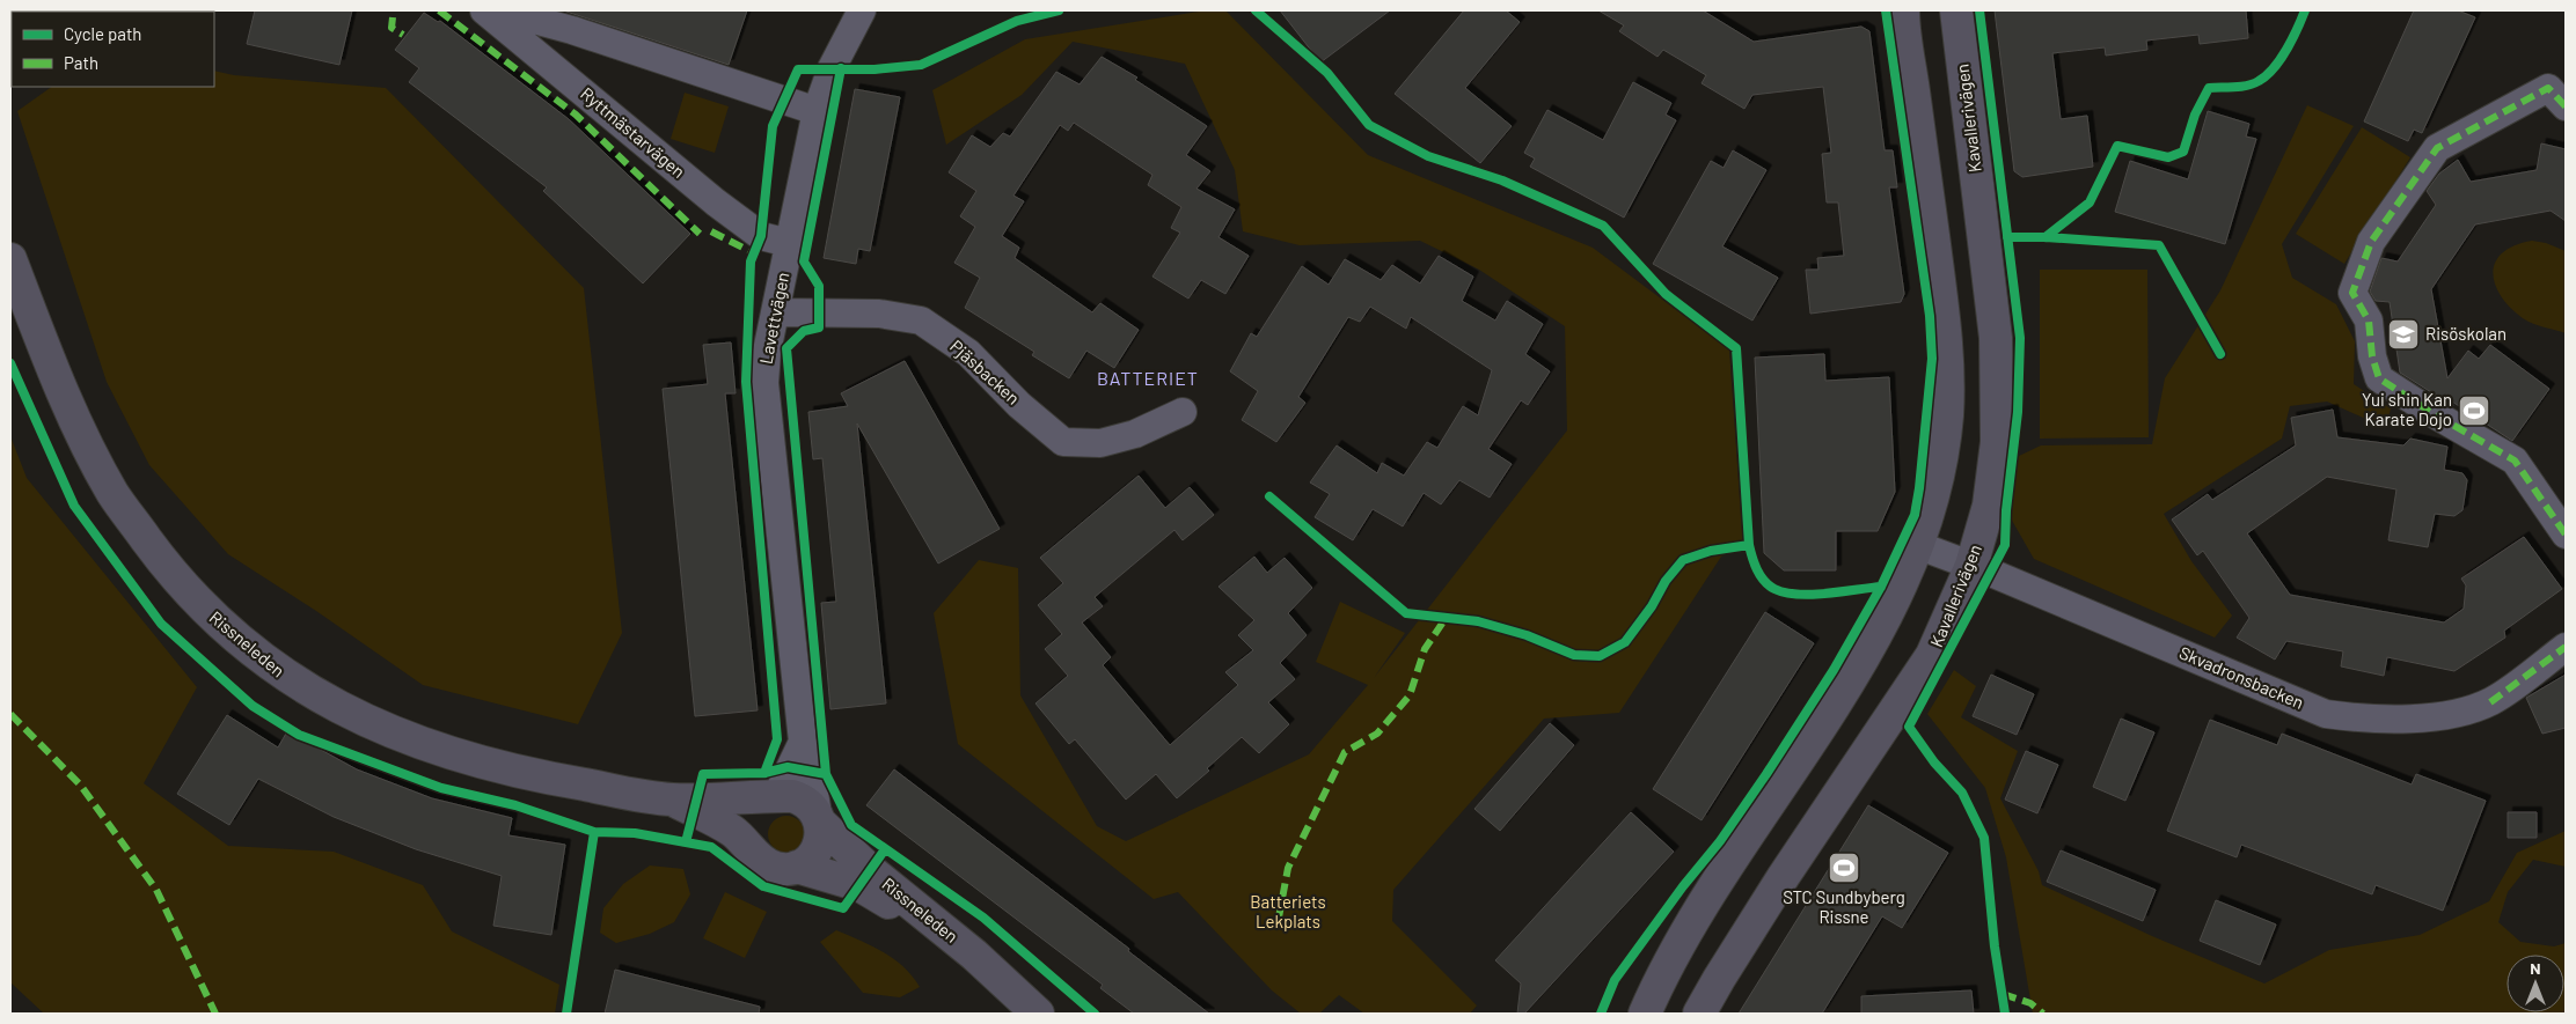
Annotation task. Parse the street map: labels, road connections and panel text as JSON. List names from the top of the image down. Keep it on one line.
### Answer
{"streets":{"street":["Kavallerivägen","Ryttmästarvägen","Lavettvägen","Pjäsbacken","Rissneleden","Skvadronsbacken"]},"crossings":[["Kavallerivägen","Skvadronsbacken"],["Ryttmästarvägen","Lavettvägen"],["Lavettvägen","Pjäsbacken"],["Lavettvägen","Rissneleden"]],"districts":["BATTERIET"],"parks":["Batteriets Lekplats"],"places":{"school or university":["Risöskolan"],"sports":["Yui shin Kan Karate Dojo","STC Sundbyberg Rissne"]},"legend":["Cycle path","Path"],"north":"top"}
